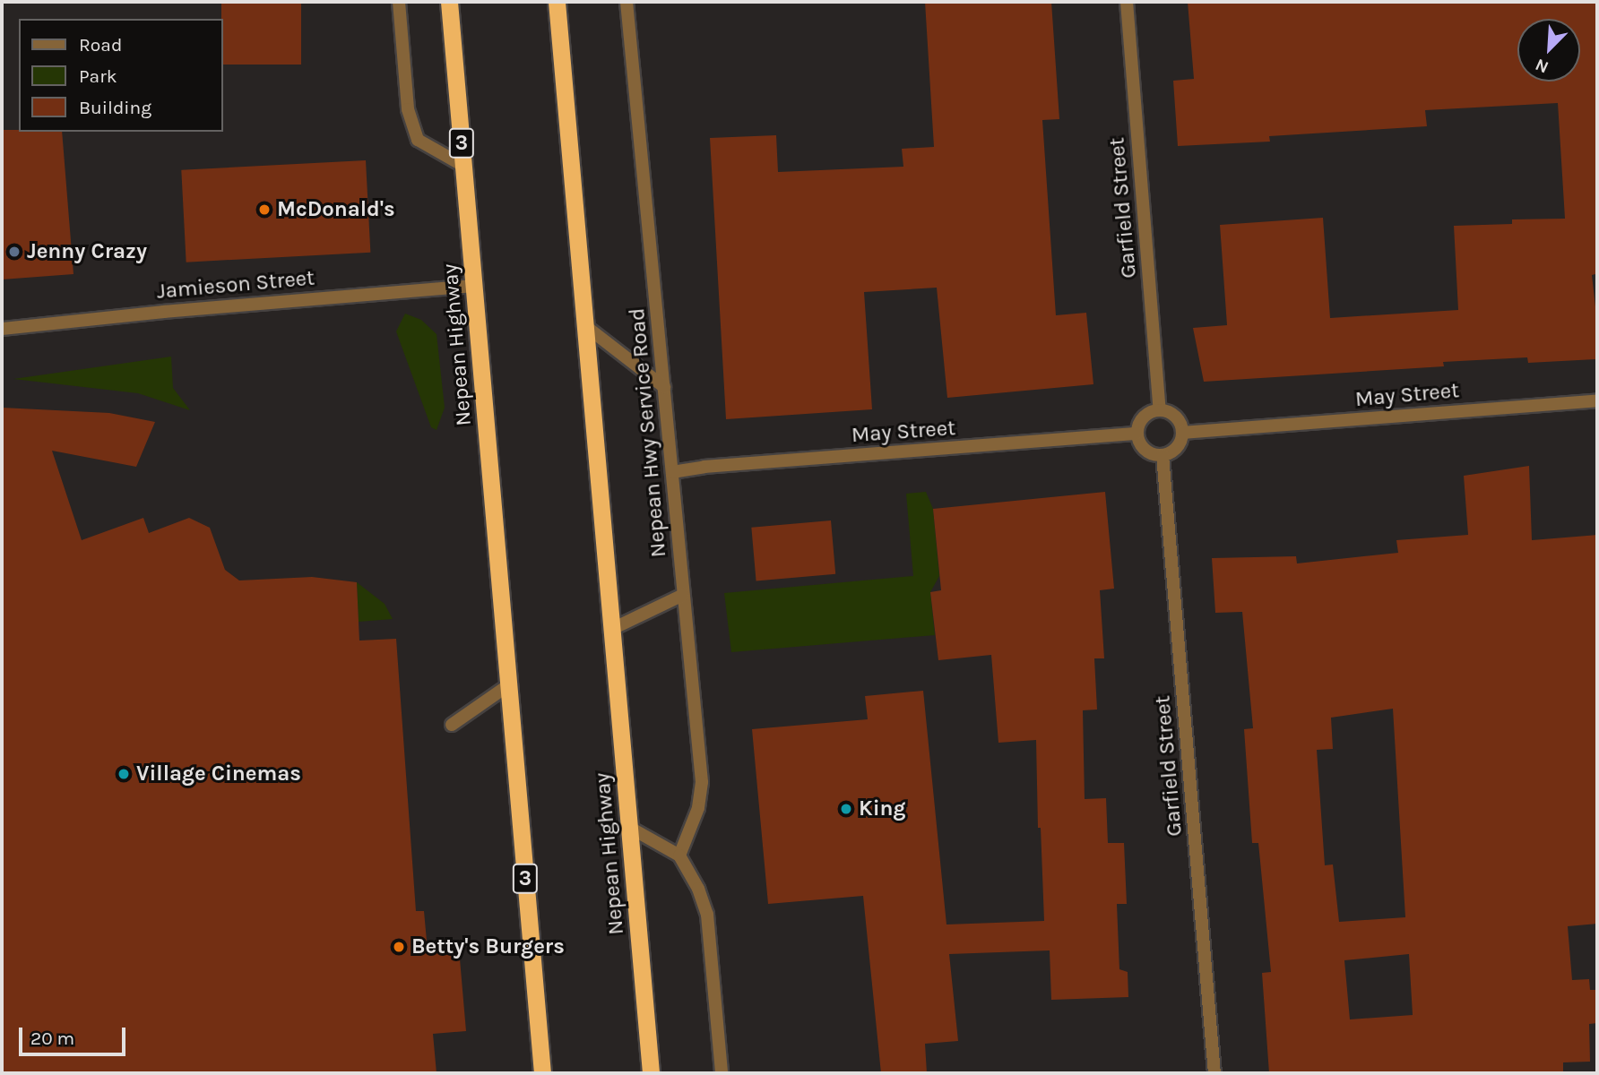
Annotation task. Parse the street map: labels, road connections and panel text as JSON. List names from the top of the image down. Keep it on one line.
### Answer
{"streets":{"highway":["3","Nepean Highway"],"street":["Garfield Street","Jamieson Street","May Street","Nepean Hwy Service Road"]},"crossings":[["Garfield Street","May Street"],["Jamieson Street","Nepean Highway"],["May Street","Nepean Hwy Service Road"]],"places":["McDonald's","Jenny Crazy","Village Cinemas","King","Betty's Burgers"],"legend":["Road","Park","Building"],"scale_bar":"20 m","north":"bottom left"}
